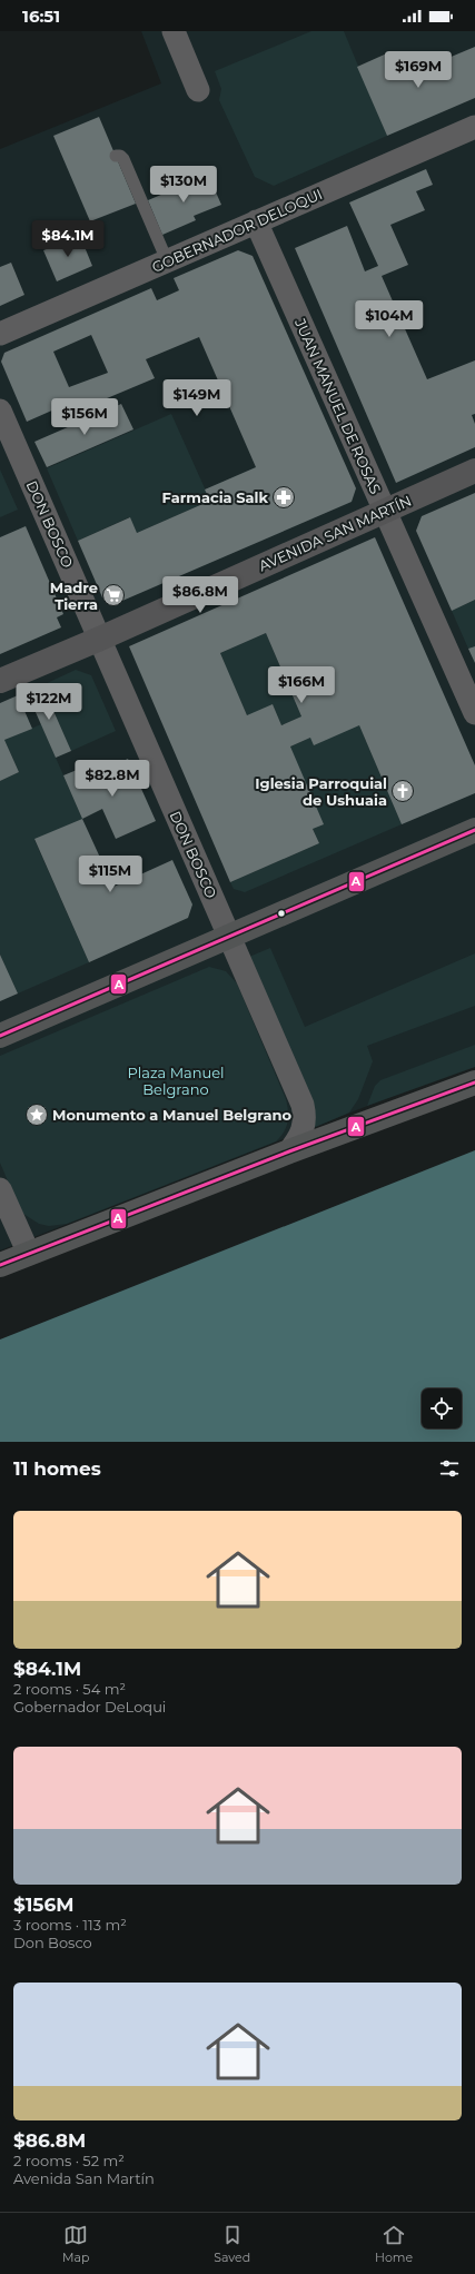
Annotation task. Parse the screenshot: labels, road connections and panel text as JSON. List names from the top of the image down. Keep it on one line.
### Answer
{"streets":{"main road":["AVENIDA SAN MARTÍN"],"street":["GOBERNADOR DELOQUI","JUAN MANUEL DE ROSAS","DON BOSCO"]},"crossings":[["GOBERNADOR DELOQUI","JUAN MANUEL DE ROSAS"],["JUAN MANUEL DE ROSAS","AVENIDA SAN MARTÍN"],["DON BOSCO","AVENIDA SAN MARTÍN"]],"parks":["Plaza Manuel Belgrano"],"places":{"pharmacy":["Farmacia Salk"],"supermarket":["Madre Tierra"],"church":["Iglesia Parroquial de Ushuaia"],"place":["Monumento a Manuel Belgrano"]},"lines":["transit line A"],"page":{"status":"16:51","price":["$169M","$130M","$84.1M","$104M","$149M","$156M","$86.8M","$166M","$122M","$82.8M","$115M"],"heading":"11 homes","list":[{"name":"$84.1M","note":"2 rooms · 54 m² · Gobernador DeLoqui"},{"name":"$156M","note":"3 rooms · 113 m² · Don Bosco"},{"name":"$86.8M","note":"2 rooms · 52 m² · Avenida San Martín"}],"tabs":["Map","Saved","Home"]}}
